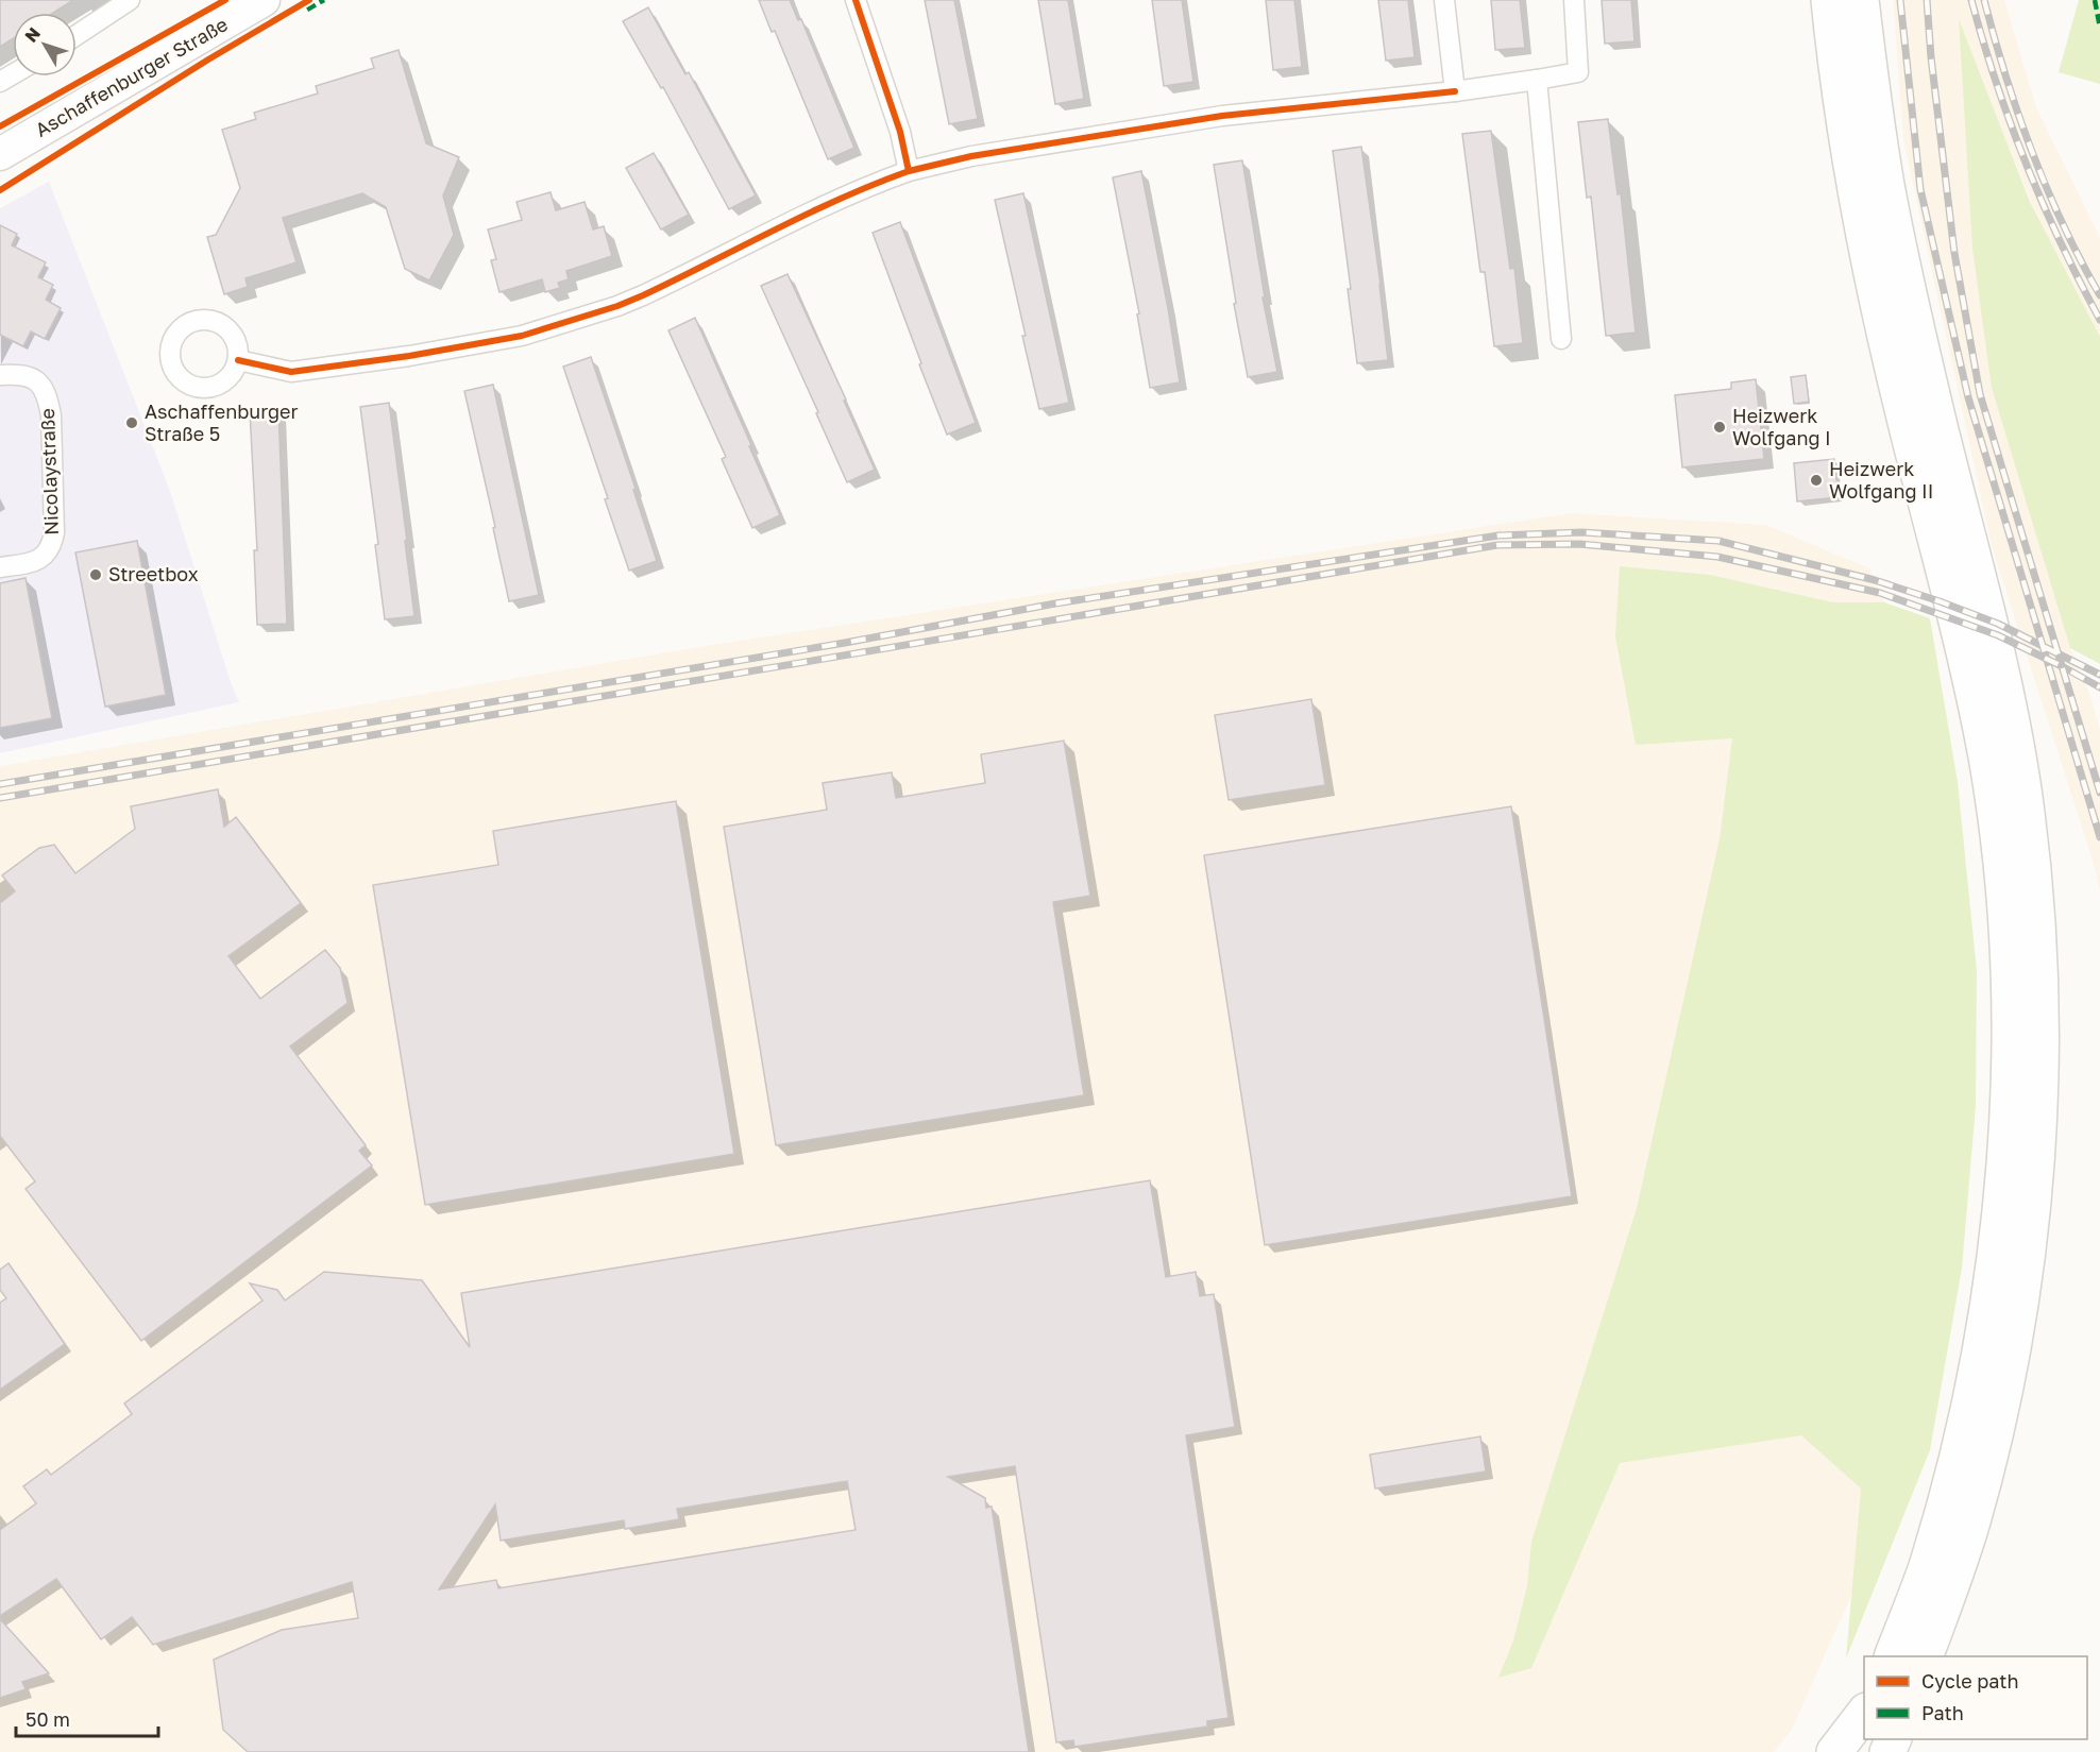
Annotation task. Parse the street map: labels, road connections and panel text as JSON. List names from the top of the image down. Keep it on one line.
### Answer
{"streets":{"main road":["Aschaffenburger Straße"],"street":["Nicolaystraße"]},"places":["Aschaffenburger Straße 5","Heizwerk Wolfgang I","Heizwerk Wolfgang II","Streetbox"],"legend":["Cycle path","Path"],"scale_bar":"50 m","north":"top left"}
